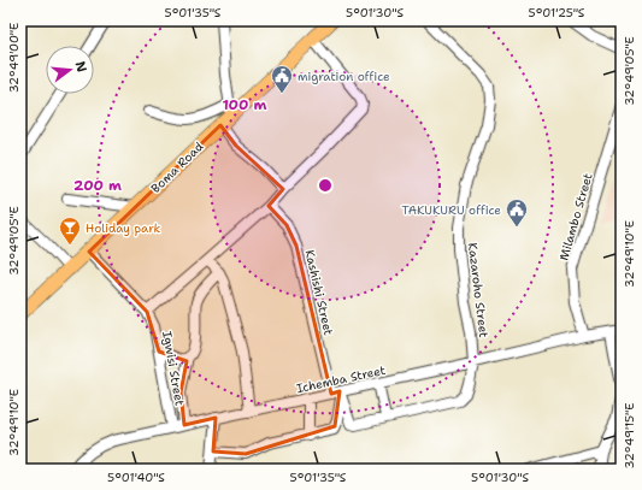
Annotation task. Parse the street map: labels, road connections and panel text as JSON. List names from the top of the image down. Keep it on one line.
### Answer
{"streets":{"main road":["Boma Road"],"street":["Milambo Street","Kazaroho Street","Kashishi Street","Igwisi Street","Ichemba Street"]},"crossings":[["Boma Road","Igwisi Street"],["Milambo Street","Ichemba Street"],["Kazaroho Street","Ichemba Street"],["Kashishi Street","Ichemba Street"],["Igwisi Street","Ichemba Street"]],"places":{"public building":["migration office","TAKUKURU office"],"bar":["Holiday park"]},"north":"right","coordinates":["5°01'35\"S","5°01'30\"S","5°01'25\"S","32°49'00\"E","32°49'05\"E","32°49'10\"E","32°49'15\"E","5°01'40\"S"],"rings":["100 m","200 m"]}
